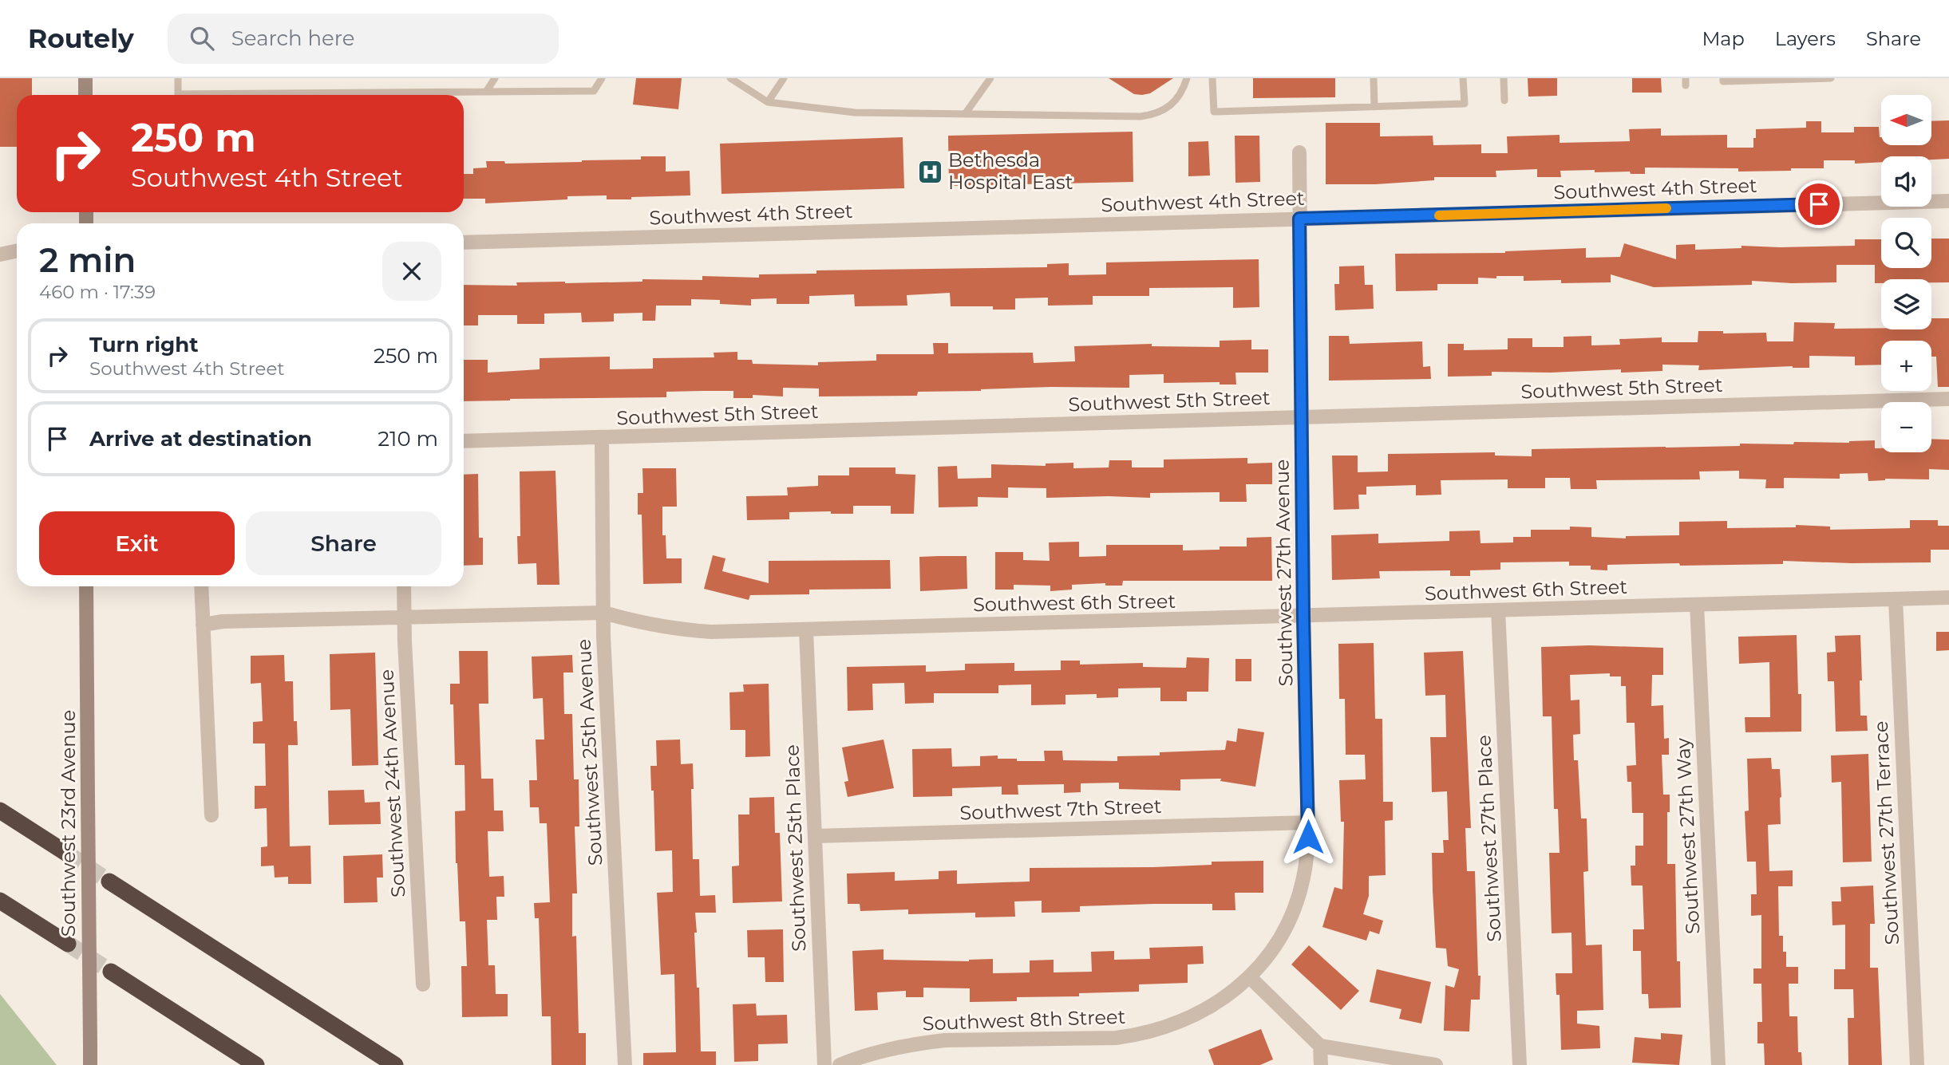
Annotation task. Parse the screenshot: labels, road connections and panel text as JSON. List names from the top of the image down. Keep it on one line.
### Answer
{"streets":{"street":["Southwest 4th Street","Southwest 5th Street","Southwest 27th Avenue","Southwest 6th Street","Southwest 25th Avenue","Southwest 24th Avenue","Southwest 7th Street","Southwest 23rd Avenue","Southwest 27th Terrace","Southwest 27th Way","Southwest 27th Place","Southwest 25th Place","Southwest 8th Street"]},"crossings":[["Southwest 4th Street","Southwest 27th Avenue"],["Southwest 5th Street","Southwest 27th Avenue"],["Southwest 5th Street","Southwest 25th Avenue"],["Southwest 27th Avenue","Southwest 6th Street"],["Southwest 27th Avenue","Southwest 7th Street"],["Southwest 27th Avenue","Southwest 8th Street"],["Southwest 6th Street","Southwest 25th Avenue"],["Southwest 6th Street","Southwest 24th Avenue"],["Southwest 6th Street","Southwest 27th Terrace"],["Southwest 6th Street","Southwest 27th Way"],["Southwest 6th Street","Southwest 27th Place"],["Southwest 6th Street","Southwest 25th Place"],["Southwest 7th Street","Southwest 25th Place"]],"places":{"hospital":["Bethesda Hospital East"]},"north":"left","page":{"header":"Routely","search":"Search here","nav":["Map","Layers","Share"],"map_buttons":["+","−"],"turn":["250 m","Southwest 4th Street"],"heading":["2 min","460 m · 17:39"],"list":[{"name":"Turn right","note":"Southwest 4th Street","value":"250 m"},{"name":"Arrive at destination","value":"210 m"}],"buttons":["Exit","Share"]}}
